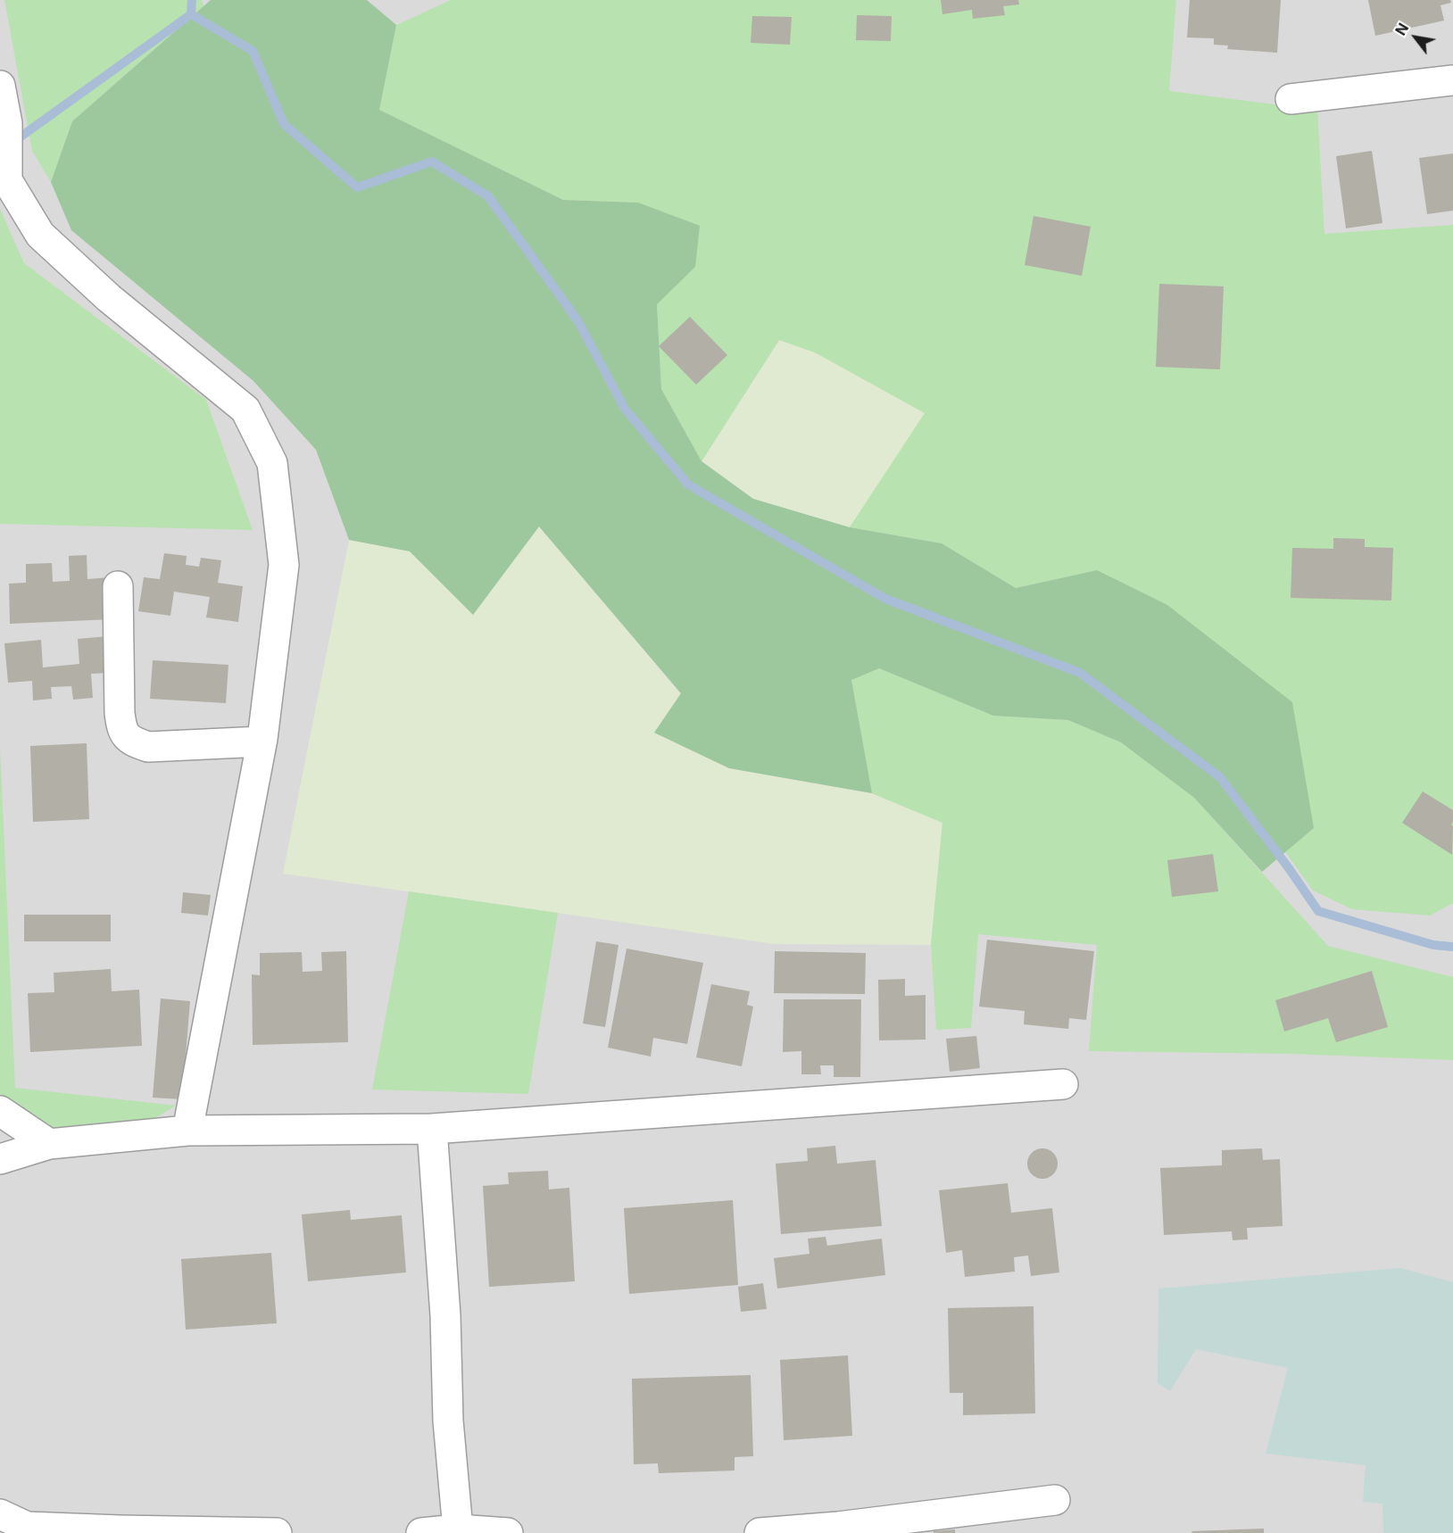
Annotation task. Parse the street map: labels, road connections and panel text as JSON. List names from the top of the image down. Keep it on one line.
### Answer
{"north":"top left"}
